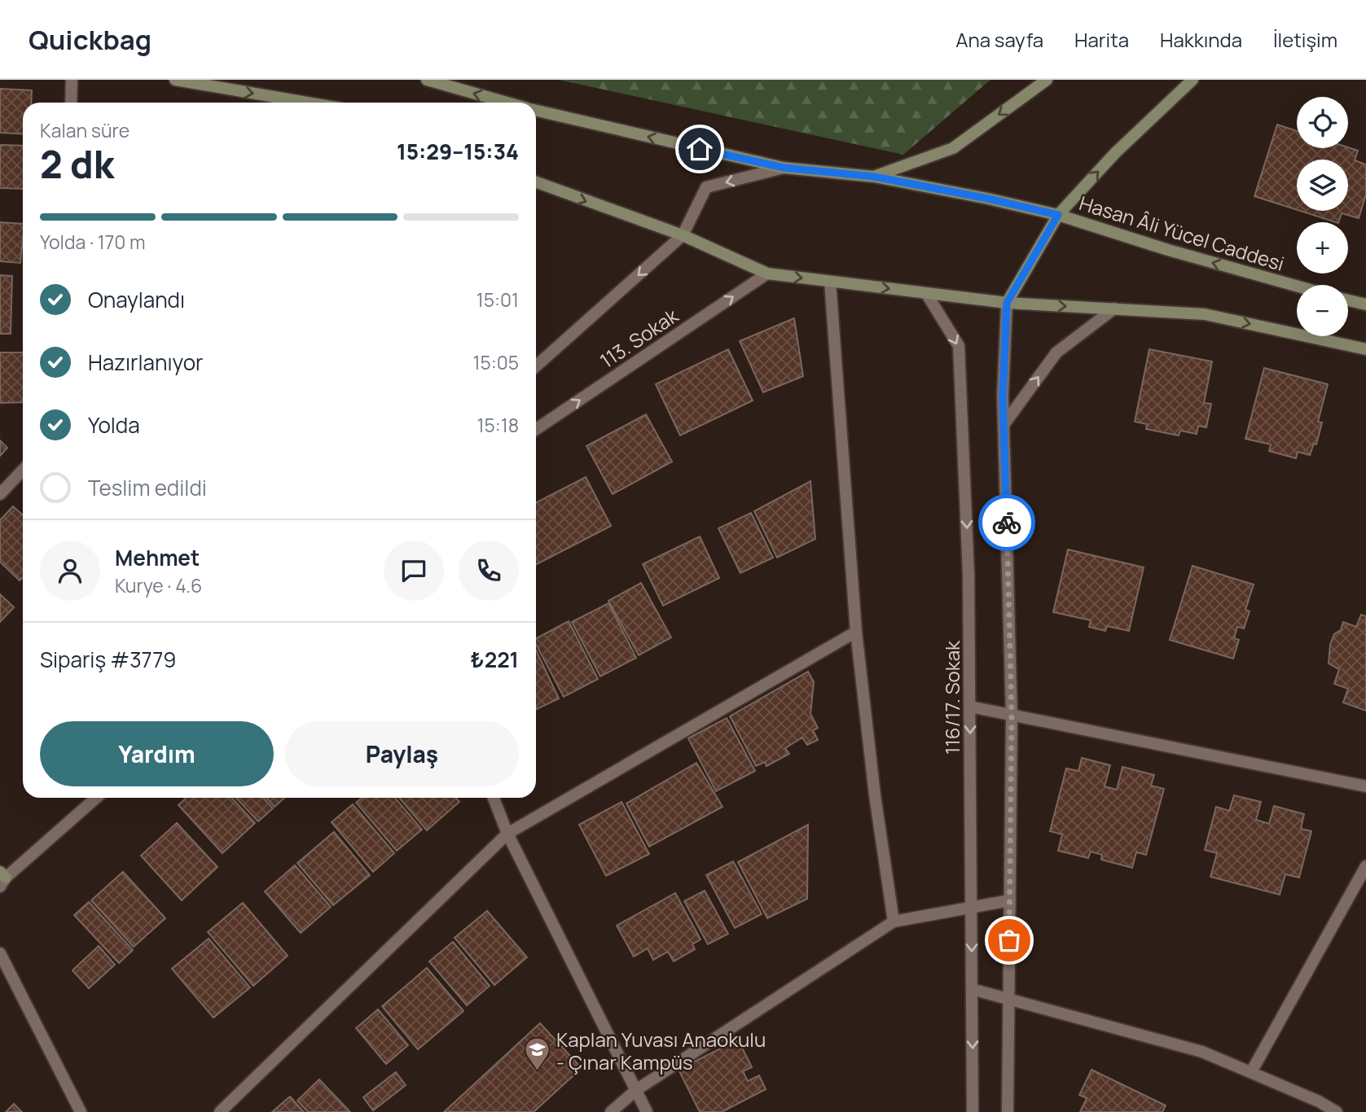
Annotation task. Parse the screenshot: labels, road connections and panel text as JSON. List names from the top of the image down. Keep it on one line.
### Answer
{"streets":{"main road":["Hasan Âli Yücel Caddesi"],"street":["113. Sokak","116/17. Sokak"]},"places":{"school or university":["Kaplan Yuvası Anaokulu - Çınar Kampüs"]},"page":{"header":"Quickbag","nav":["Ana sayfa","Harita","Hakkında","İletişim"],"map_buttons":["+","−"],"heading":["2 dk","Kalan süre","15:29–15:34"],"panel":["Mehmet","Kurye · 4.6","Sipariş #3779","₺221"],"bar":"Yolda · 170 m","list":[["Onaylandı","15:01"],["Hazırlanıyor","15:05"],["Yolda","15:18"],"Teslim edildi"],"buttons":["Yardım","Paylaş"]}}
